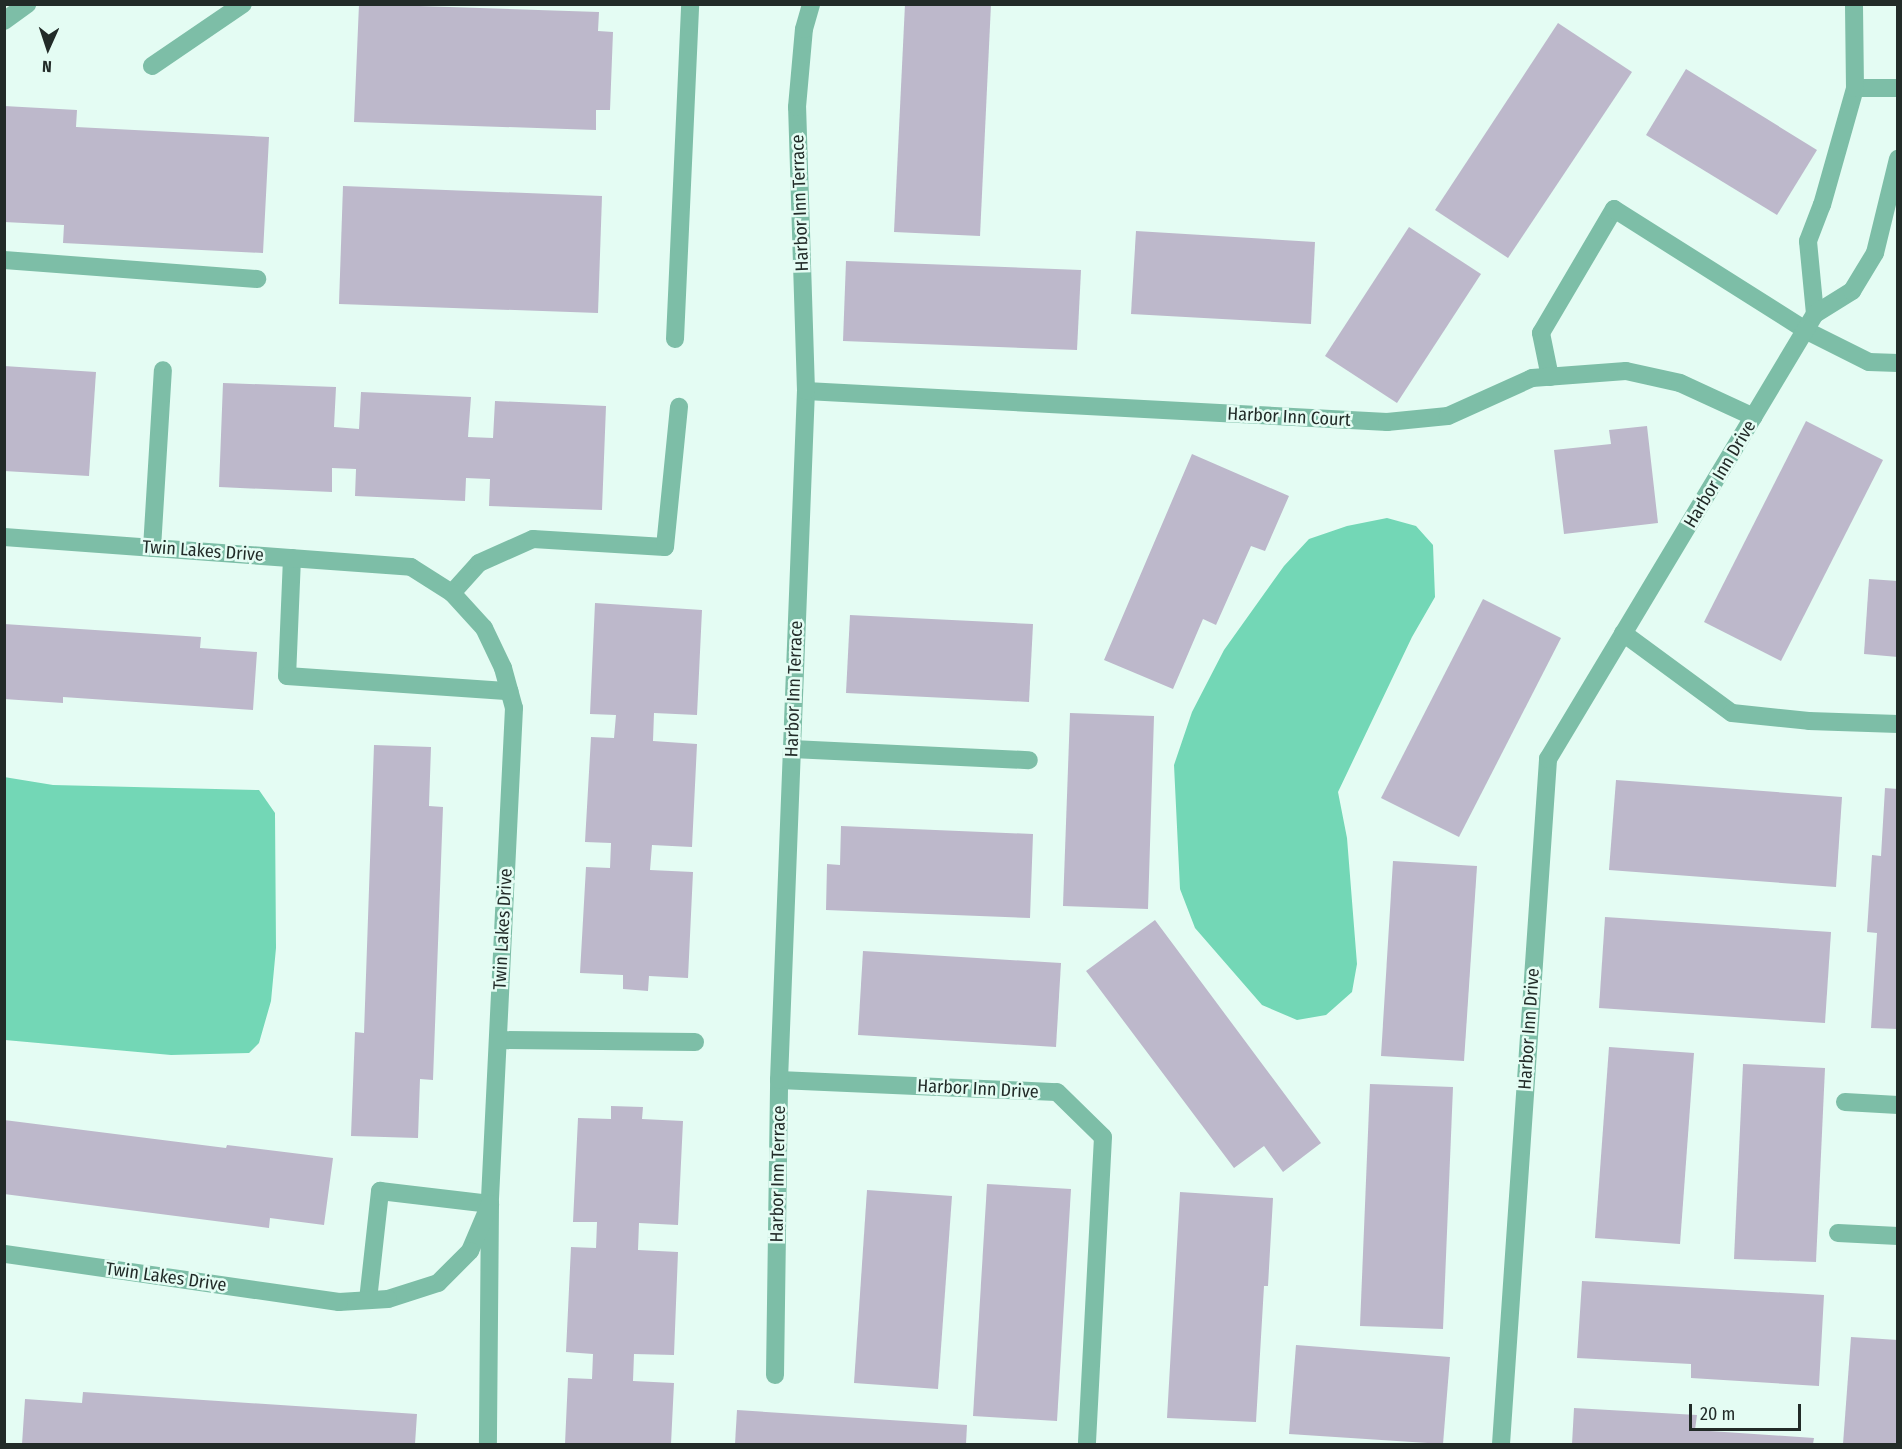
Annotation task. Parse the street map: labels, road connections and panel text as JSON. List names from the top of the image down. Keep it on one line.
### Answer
{"streets":{"street":["Harbor Inn Terrace","Harbor Inn Court","Harbor Inn Drive","Twin Lakes Drive"]},"crossings":[["Harbor Inn Terrace","Harbor Inn Court"],["Harbor Inn Terrace","Harbor Inn Drive"],["Harbor Inn Court","Harbor Inn Drive"]],"scale_bar":"20 m","north":"bottom"}
